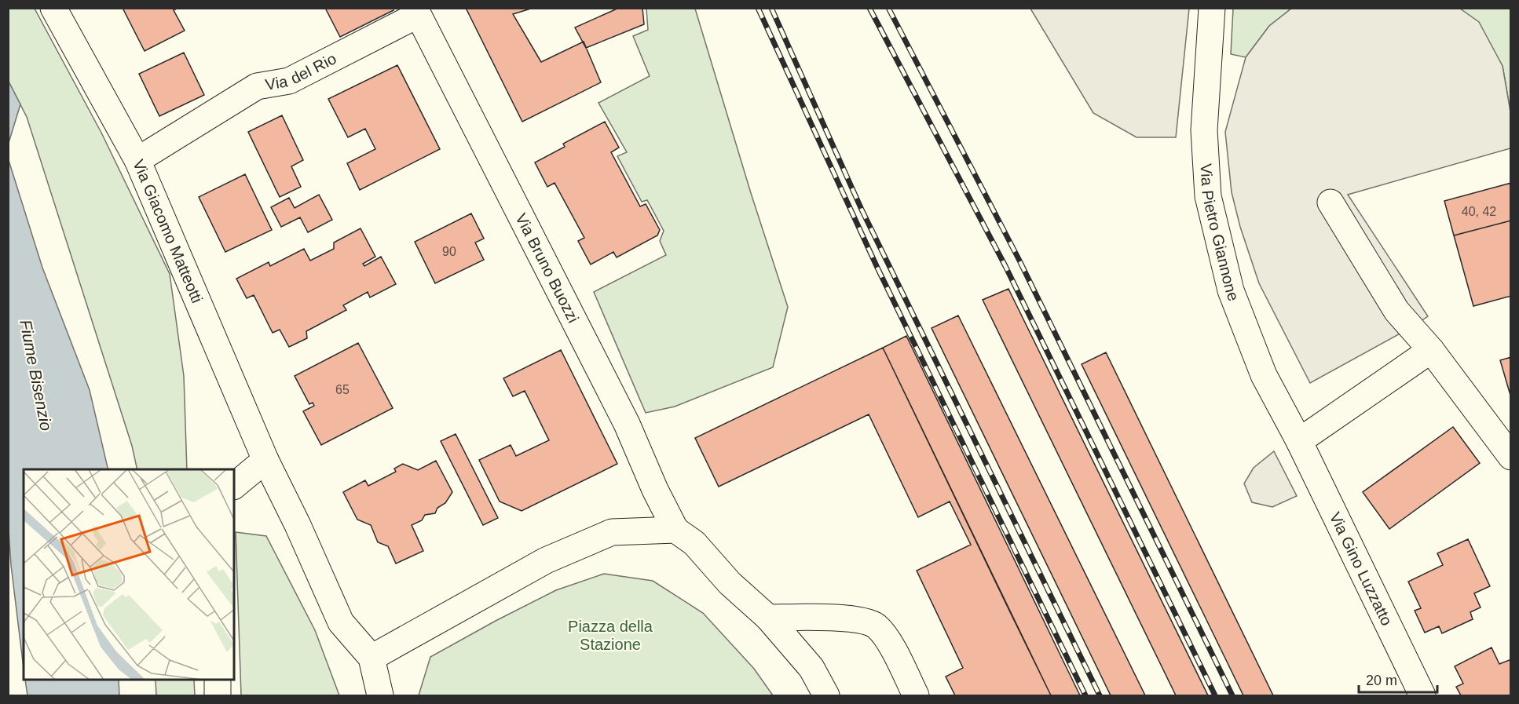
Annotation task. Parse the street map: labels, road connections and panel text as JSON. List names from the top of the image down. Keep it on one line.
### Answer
{"streets":{"street":["Via del Rio","Via Giacomo Matteotti","Via Pietro Giannone","Via Bruno Buozzi","Via Gino Luzzatto"]},"crossings":[["Via del Rio","Via Giacomo Matteotti"],["Via del Rio","Via Bruno Buozzi"],["Via Pietro Giannone","Via Gino Luzzatto"]],"water":["Fiume Bisenzio"],"parks":["Piazza della Stazione"],"house_numbers":["40, 42","90","65"],"scale_bar":"20 m"}
